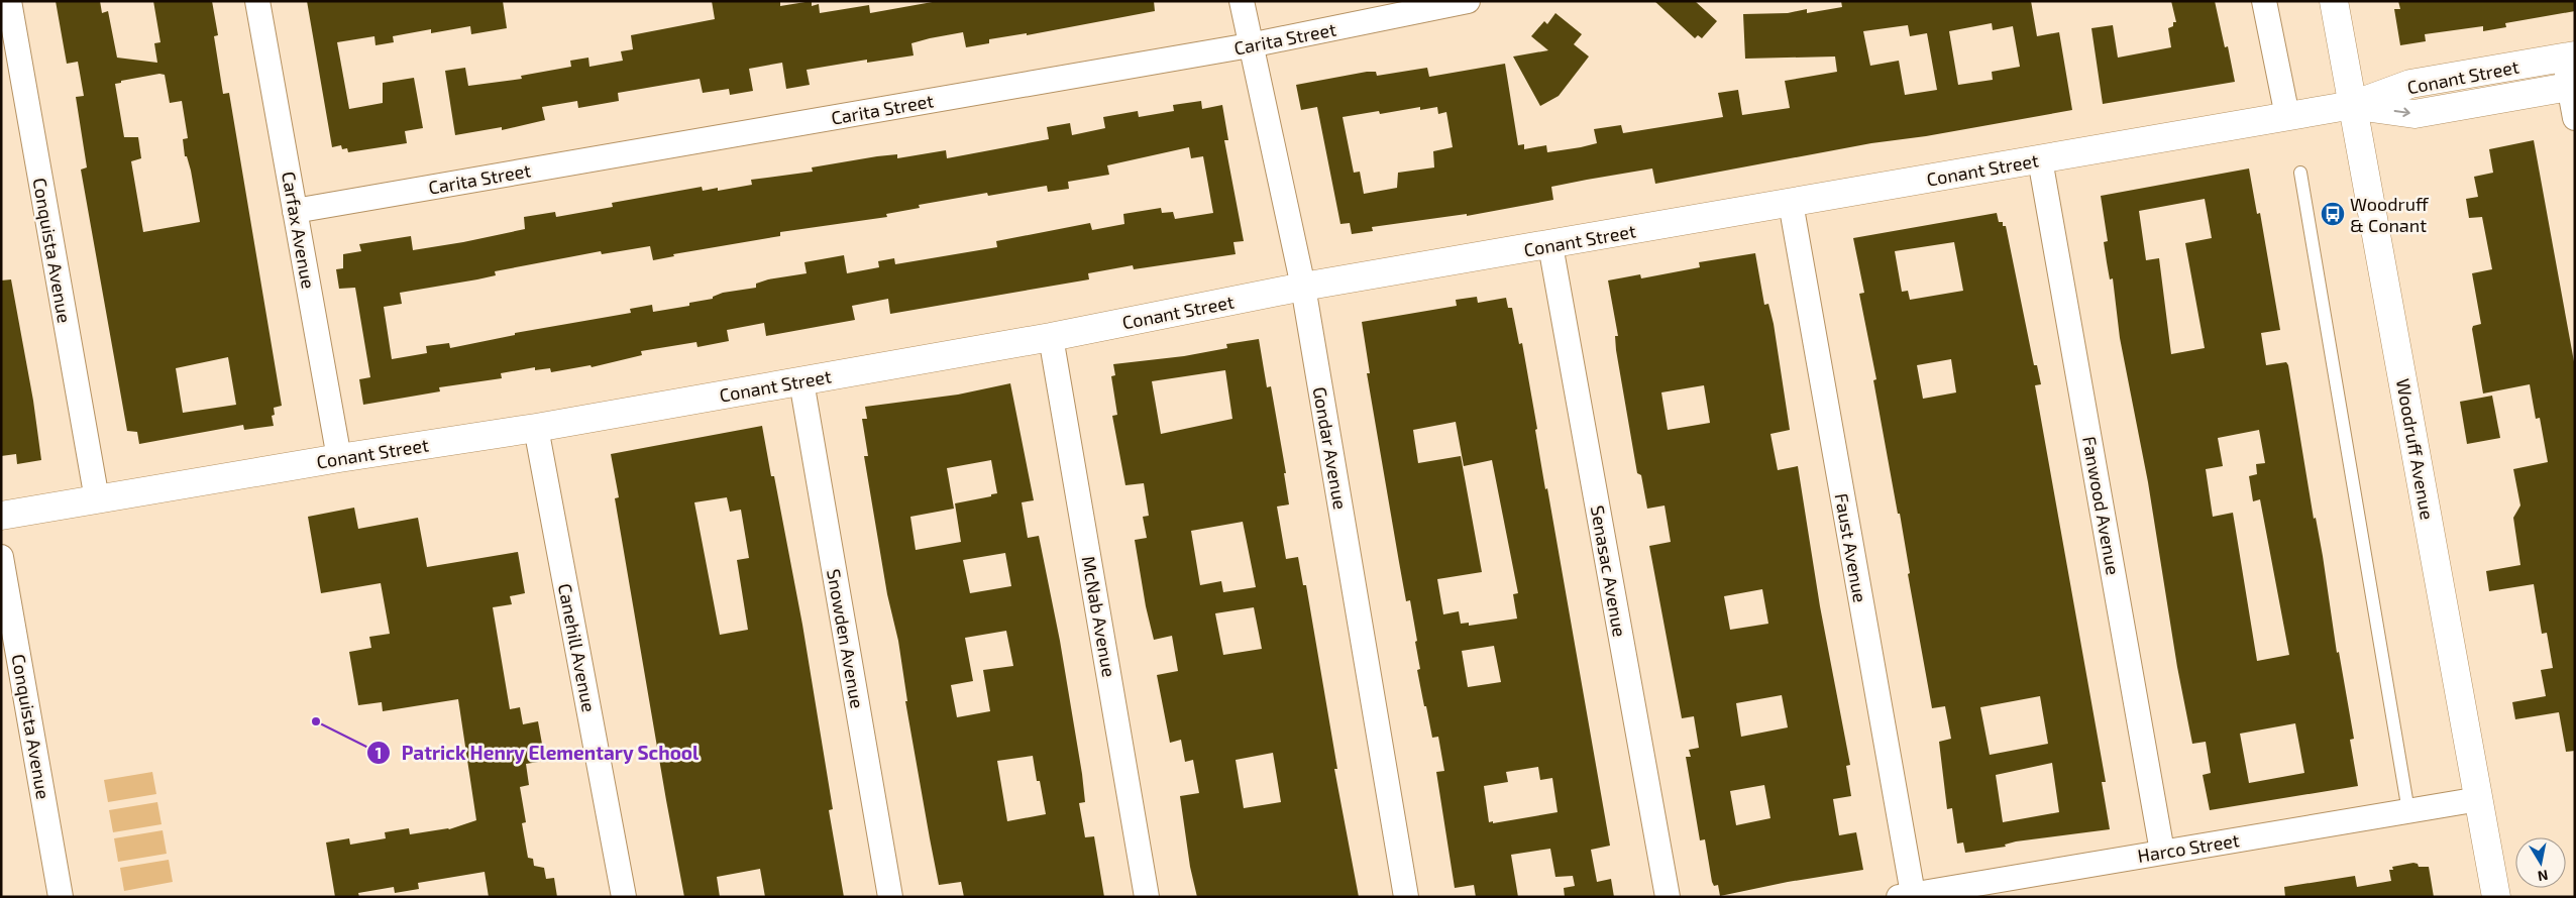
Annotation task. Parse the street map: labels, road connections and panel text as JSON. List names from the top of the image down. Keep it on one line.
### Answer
{"streets":{"street":["Carita Street","Conant Street","Carfax Avenue","Conquista Avenue","Gondar Avenue","Woodruff Avenue","Fanwood Avenue","Faust Avenue","Senasac Avenue","McNab Avenue","Snowden Avenue","Canehill Avenue","Harco Street"]},"crossings":[["Carita Street","Carfax Avenue"],["Carita Street","Gondar Avenue"],["Conant Street","Carfax Avenue"],["Conant Street","Conquista Avenue"],["Conant Street","Gondar Avenue"],["Conant Street","Woodruff Avenue"],["Conant Street","Fanwood Avenue"],["Conant Street","Faust Avenue"],["Conant Street","Senasac Avenue"],["Conant Street","McNab Avenue"],["Conant Street","Snowden Avenue"],["Conant Street","Canehill Avenue"],["Woodruff Avenue","Harco Street"],["Fanwood Avenue","Harco Street"],["Faust Avenue","Harco Street"]],"places":{"bus stop":["Woodruff & Conant"],"other":["Patrick Henry Elementary School"]},"north":"bottom"}
